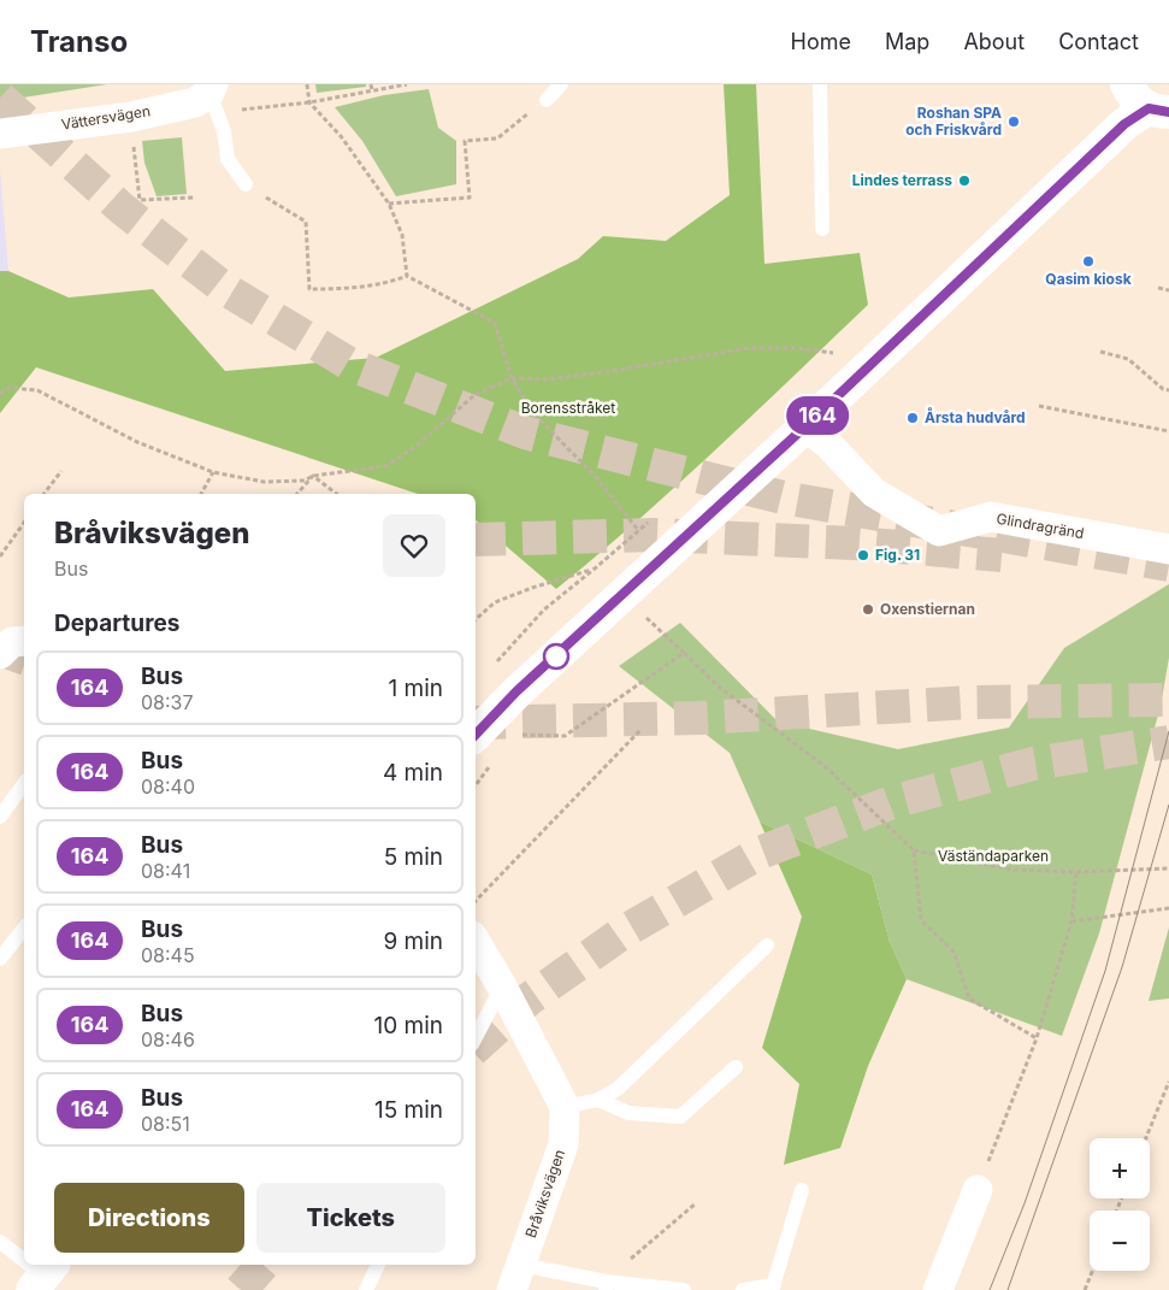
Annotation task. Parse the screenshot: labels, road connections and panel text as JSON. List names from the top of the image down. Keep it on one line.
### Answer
{"streets":{"street":["Vättersvägen","Glindragränd","Bråviksvägen"]},"parks":["Borensstråket","Väständaparken"],"places":["Roshan SPA och Friskvård","Lindes terrass","Qasim kiosk","Årsta hudvård","Fig. 31","Oxenstiernan"],"lines":["bus line 164"],"page":{"header":"Transo","nav":["Home","Map","About","Contact"],"on_map":"164","heading":[["Bråviksvägen","Bus"],"Departures"],"list":[{"mark":"164","name":"Bus","note":"08:37","value":"1 min"},{"mark":"164","name":"Bus","note":"08:40","value":"4 min"},{"mark":"164","name":"Bus","note":"08:41","value":"5 min"},{"mark":"164","name":"Bus","note":"08:45","value":"9 min"},{"mark":"164","name":"Bus","note":"08:46","value":"10 min"},{"mark":"164","name":"Bus","note":"08:51","value":"15 min"}],"map_buttons":["+","−"],"buttons":["Directions","Tickets"]}}
